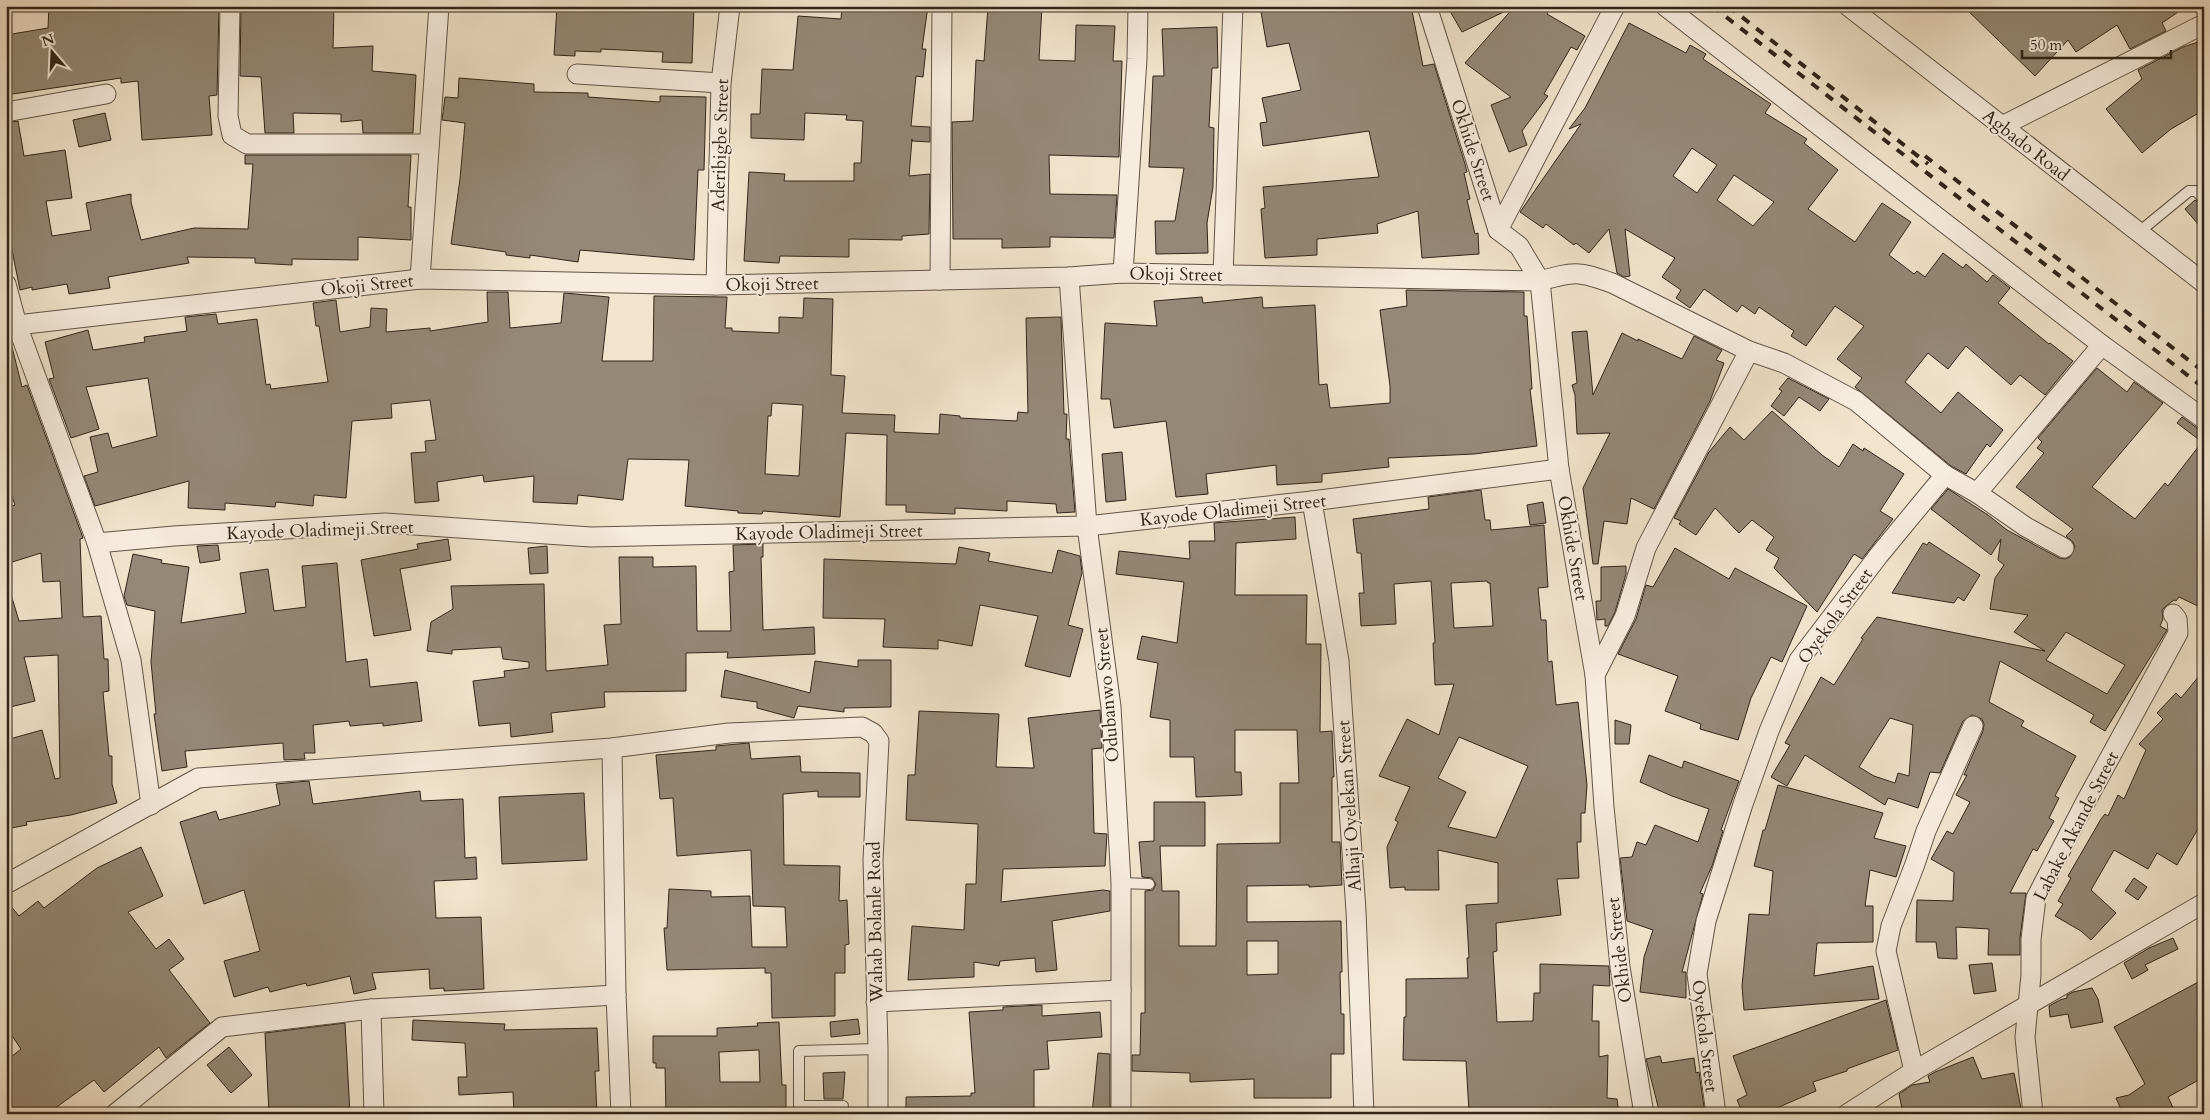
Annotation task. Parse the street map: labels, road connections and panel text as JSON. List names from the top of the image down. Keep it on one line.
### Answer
{"streets":{"street":["Aderibigbe Street","Agbado Road","Okhide Street","Okoji Street","Kayode Oladimeji Street","Oyekola Street","Odubanwo Street","Alhaji Oyelekan Street","Labake Akande Street","Wahab Bolanle Road"]},"crossings":[["Aderibigbe Street","Okoji Street"],["Okhide Street","Okoji Street"],["Okhide Street","Kayode Oladimeji Street"],["Okoji Street","Oyekola Street"],["Okoji Street","Odubanwo Street"],["Kayode Oladimeji Street","Odubanwo Street"],["Kayode Oladimeji Street","Alhaji Oyelekan Street"]],"scale_bar":"50 m","north":"top"}
